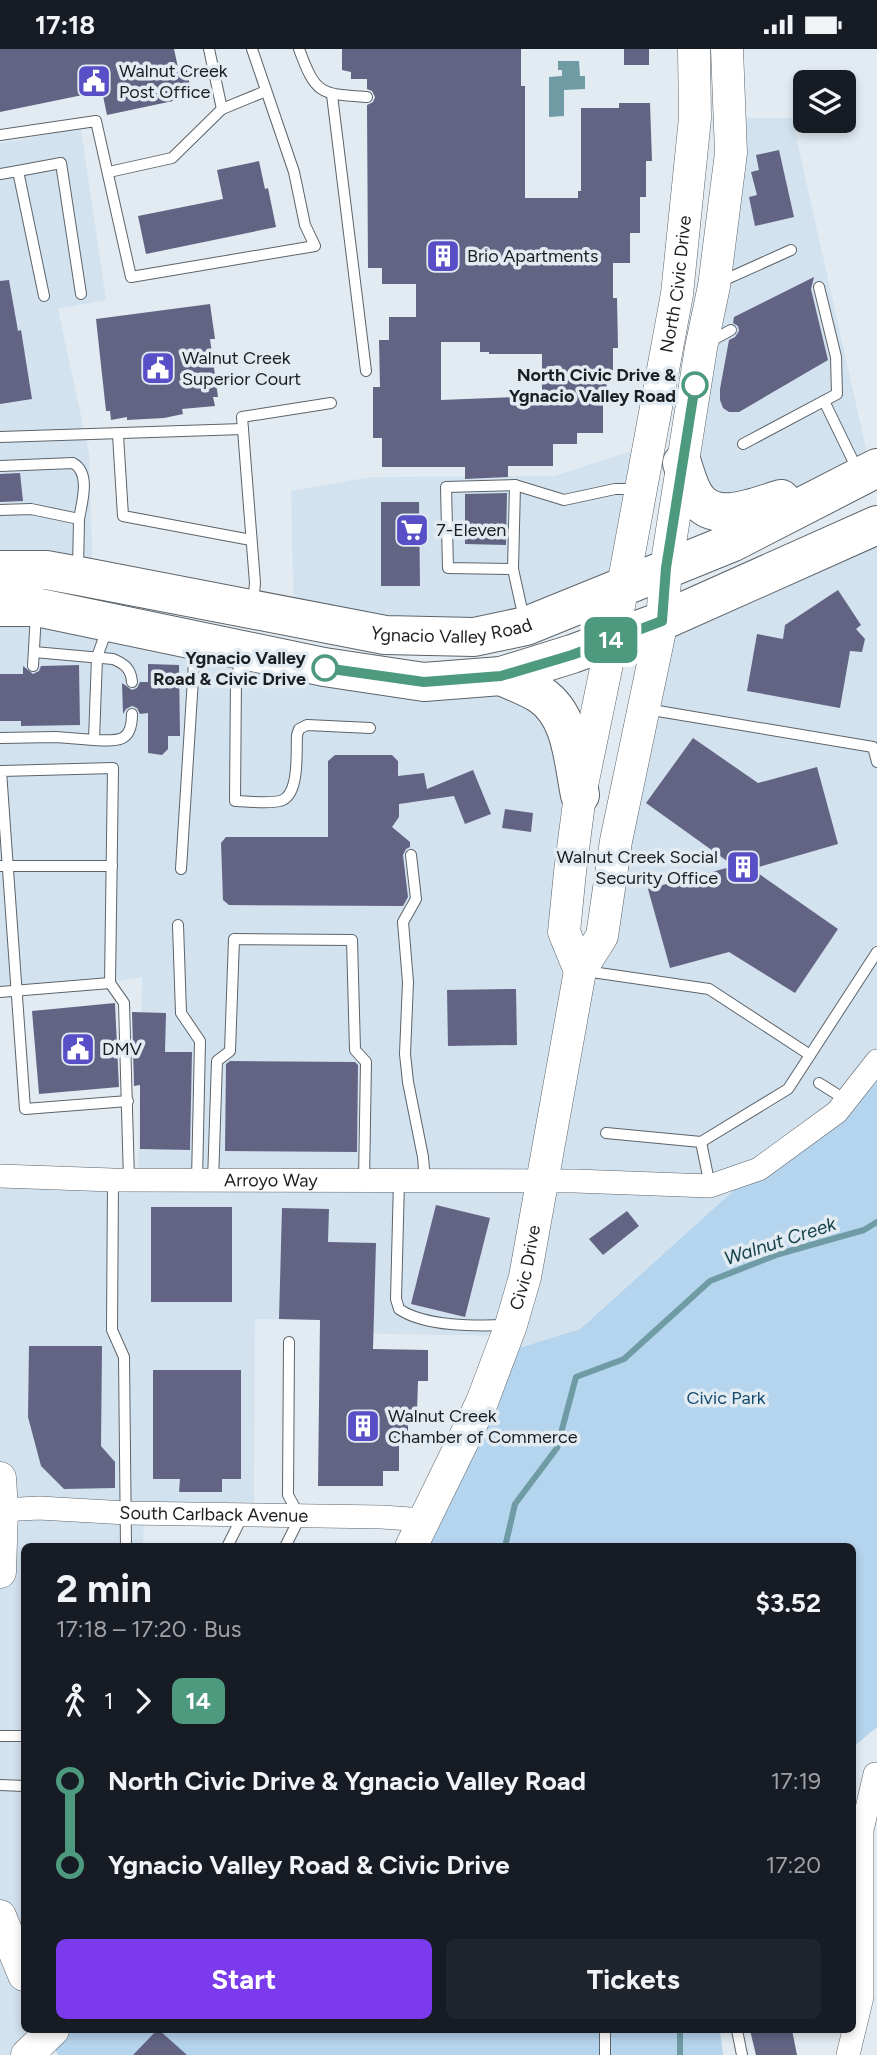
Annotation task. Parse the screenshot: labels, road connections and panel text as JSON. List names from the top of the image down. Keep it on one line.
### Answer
{"streets":{"highway":["Ygnacio Valley Road"],"main road":["North Civic Drive","Civic Drive"],"street":["Arroyo Way","South Carlback Avenue"]},"crossings":[["North Civic Drive","Ygnacio Valley Road"],["North Civic Drive","Civic Drive"],["Arroyo Way","Civic Drive"],["Civic Drive","South Carlback Avenue"]],"water":["Walnut Creek"],"parks":["Civic Park"],"places":{"public building":["Walnut Creek Post Office","Walnut Creek Superior Court","DMV"],"building":["Brio Apartments","Walnut Creek Social Security Office","Walnut Creek Chamber of Commerce"],"other":["North Civic Drive & Ygnacio Valley Road","Ygnacio Valley Road & Civic Drive"],"supermarket":["7-Eleven"]},"lines":["bus line 14"],"page":{"status":"17:18","on_map":"14","heading":["2 min","17:18 – 17:20 · Bus","$3.52"],"legs":["1","14"],"list":[{"name":"North Civic Drive & Ygnacio Valley Road","value":"17:19"},{"name":"Ygnacio Valley Road & Civic Drive","value":"17:20"}],"buttons":["Start","Tickets"]}}
